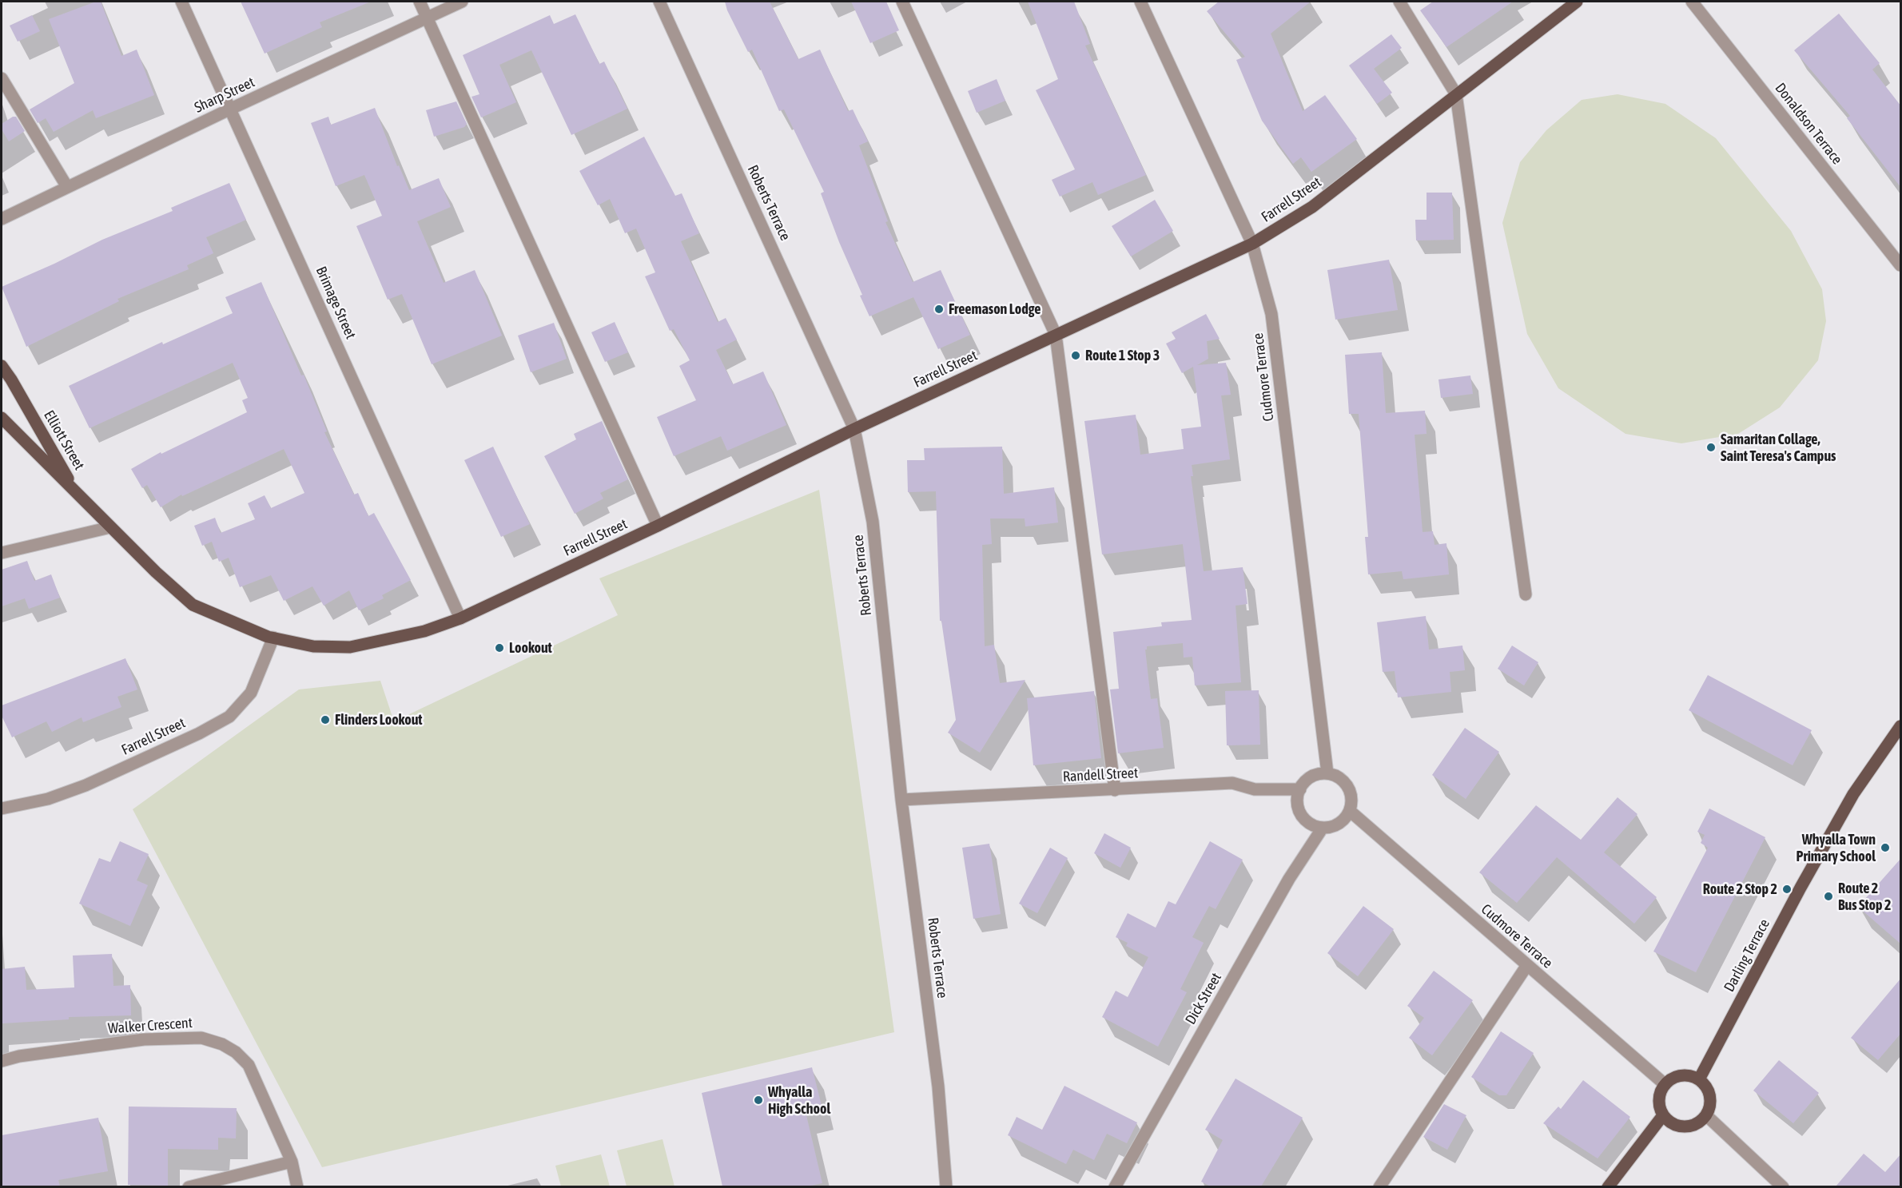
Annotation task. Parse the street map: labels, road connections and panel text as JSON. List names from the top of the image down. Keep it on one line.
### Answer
{"streets":{"main road":["Farrell Street","Elliott Street","Darling Terrace"],"street":["Sharp Street","Donaldson Terrace","Roberts Terrace","Brimage Street","Cudmore Terrace","Randell Street","Dick Street","Walker Crescent"]},"crossings":[["Sharp Street","Brimage Street"],["Farrell Street","Roberts Terrace"],["Farrell Street","Brimage Street"],["Farrell Street","Cudmore Terrace"],["Farrell Street","Elliott Street"],["Roberts Terrace","Randell Street"],["Cudmore Terrace","Randell Street"],["Cudmore Terrace","Darling Terrace"],["Cudmore Terrace","Dick Street"],["Randell Street","Dick Street"]],"places":["Freemason Lodge","Route 1 Stop 3","Samaritan Collage, Saint Teresa's Campus","Lookout","Flinders Lookout","Whyalla Town Primary School","Route 2 Stop 2","Route 2 Bus Stop 2","Whyalla High School"]}
